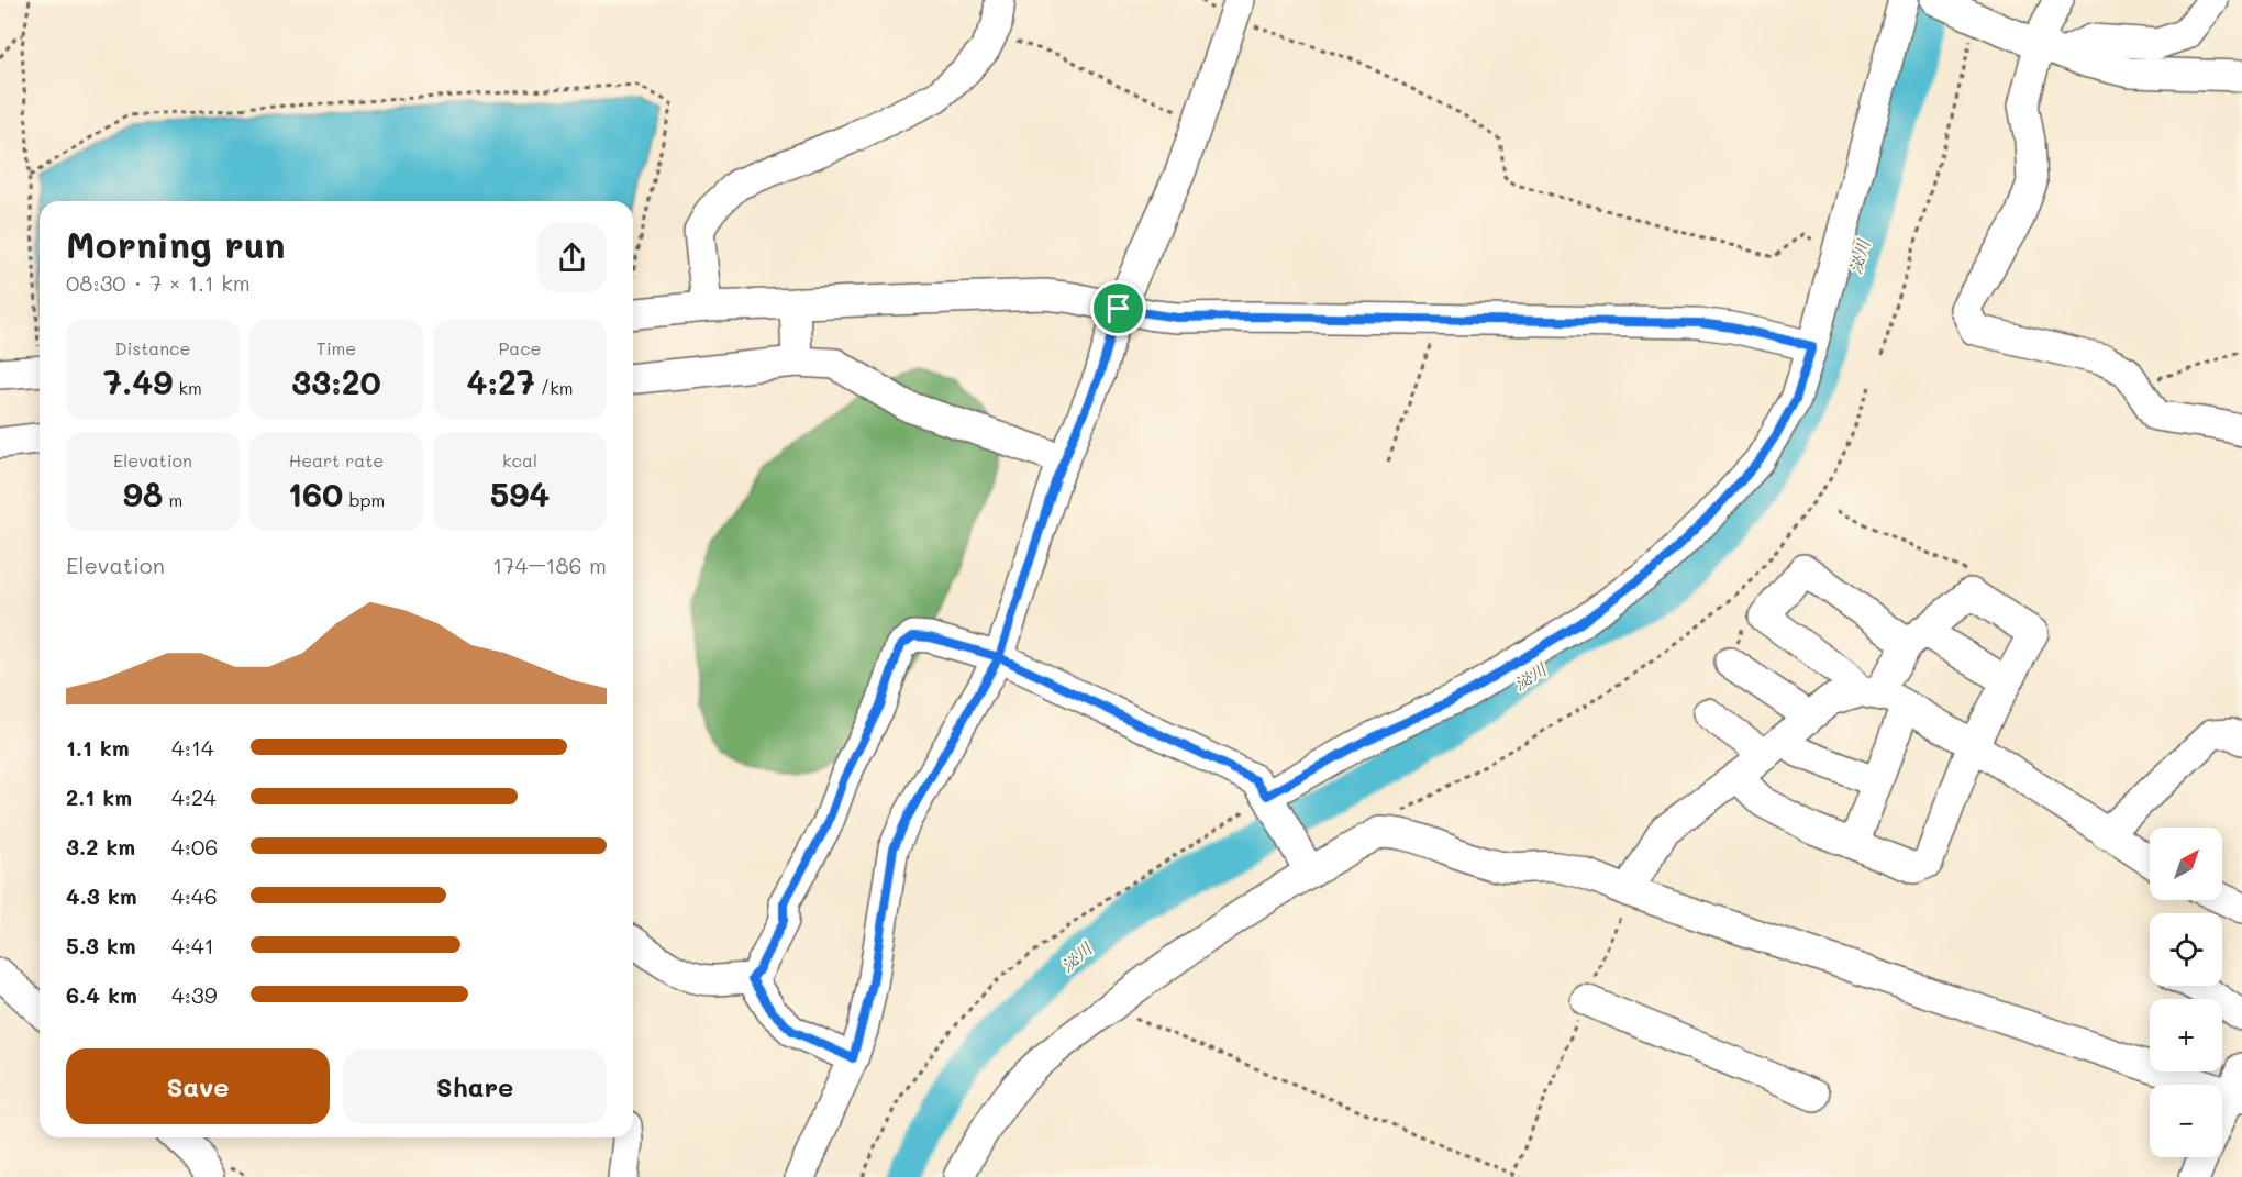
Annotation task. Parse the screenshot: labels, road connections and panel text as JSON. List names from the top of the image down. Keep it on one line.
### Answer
{"water":["泌川"],"north":"top right","page":{"heading":["Morning run","08:30 · 7 × 1.1 km"],"stats":[["Distance","7.49 km"],["Time","33:20"],["Pace","4:27 /km"],["Elevation","98 m"],["Heart rate","160 bpm"],["kcal","594"]],"chart":["Elevation","174–186 m"],"list":[{"name":"1.1 km","note":"4:14"},{"name":"2.1 km","note":"4:24"},{"name":"3.2 km","note":"4:06"},{"name":"4.3 km","note":"4:46"},{"name":"5.3 km","note":"4:41"},{"name":"6.4 km","note":"4:39"}],"map_buttons":["+","−"],"buttons":["Save","Share"]}}
